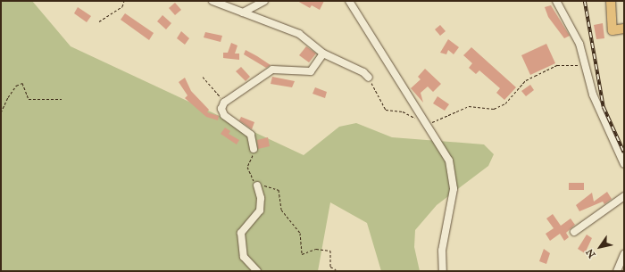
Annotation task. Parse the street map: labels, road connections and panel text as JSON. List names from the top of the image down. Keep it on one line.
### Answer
{"north":"bottom left"}
